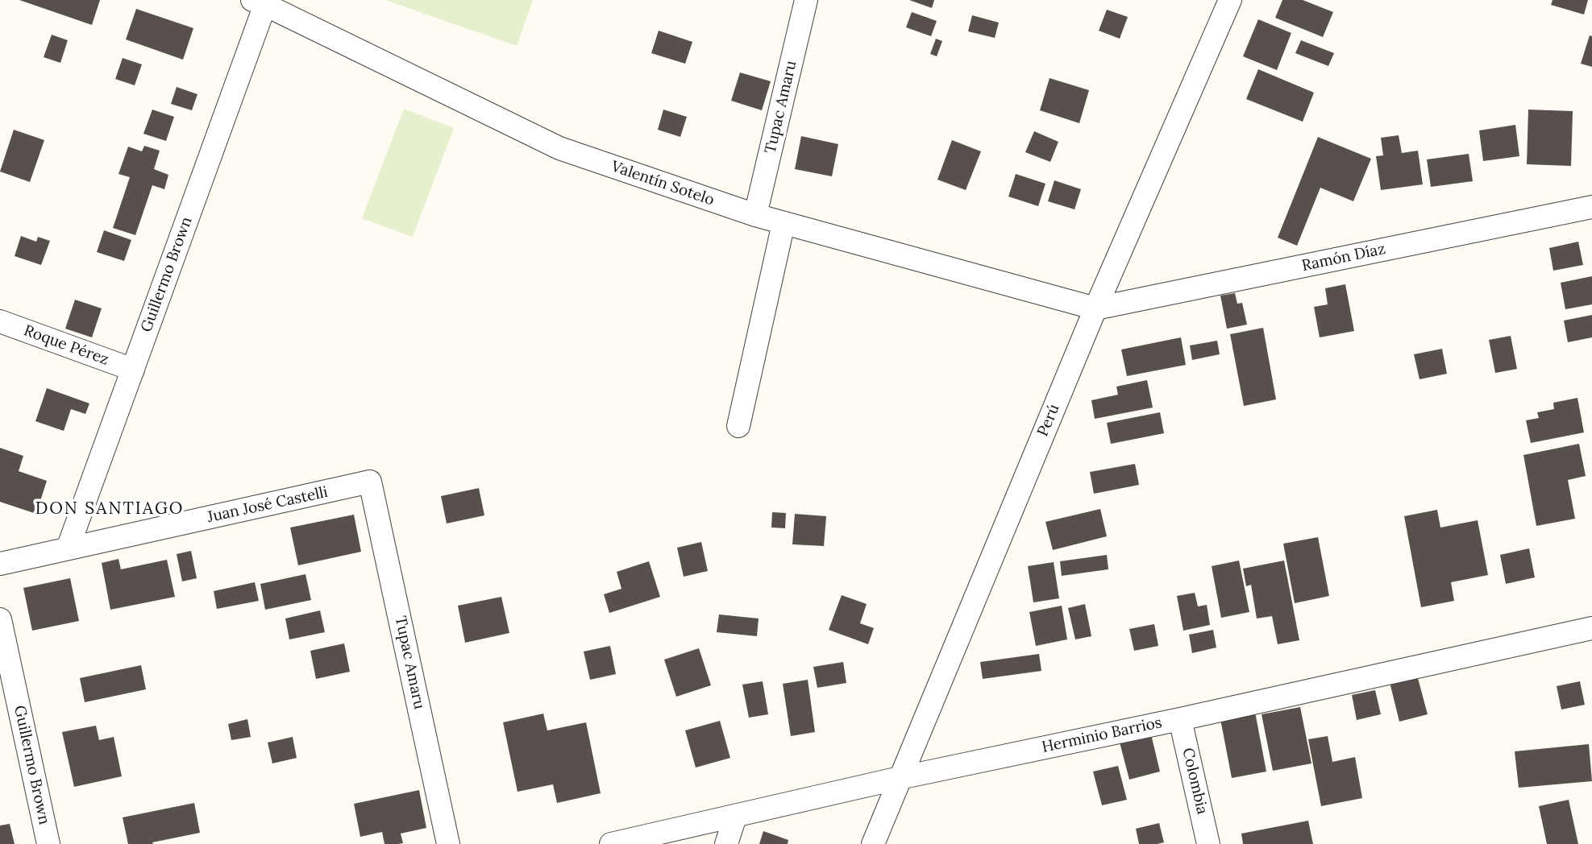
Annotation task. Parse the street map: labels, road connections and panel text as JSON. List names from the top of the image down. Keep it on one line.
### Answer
{"streets":{"street":["Tupac Amaru","Valentín Sotelo","Ramón Díaz","Guillermo Brown","Roque Pérez","Perú","Juan José Castelli","Herminio Barrios","Colombia"]},"crossings":[["Tupac Amaru","Valentín Sotelo"],["Tupac Amaru","Juan José Castelli"],["Valentín Sotelo","Ramón Díaz"],["Valentín Sotelo","Guillermo Brown"],["Valentín Sotelo","Perú"],["Ramón Díaz","Perú"],["Guillermo Brown","Roque Pérez"],["Guillermo Brown","Juan José Castelli"],["Perú","Herminio Barrios"],["Herminio Barrios","Colombia"]],"districts":["DON SANTIAGO"]}
